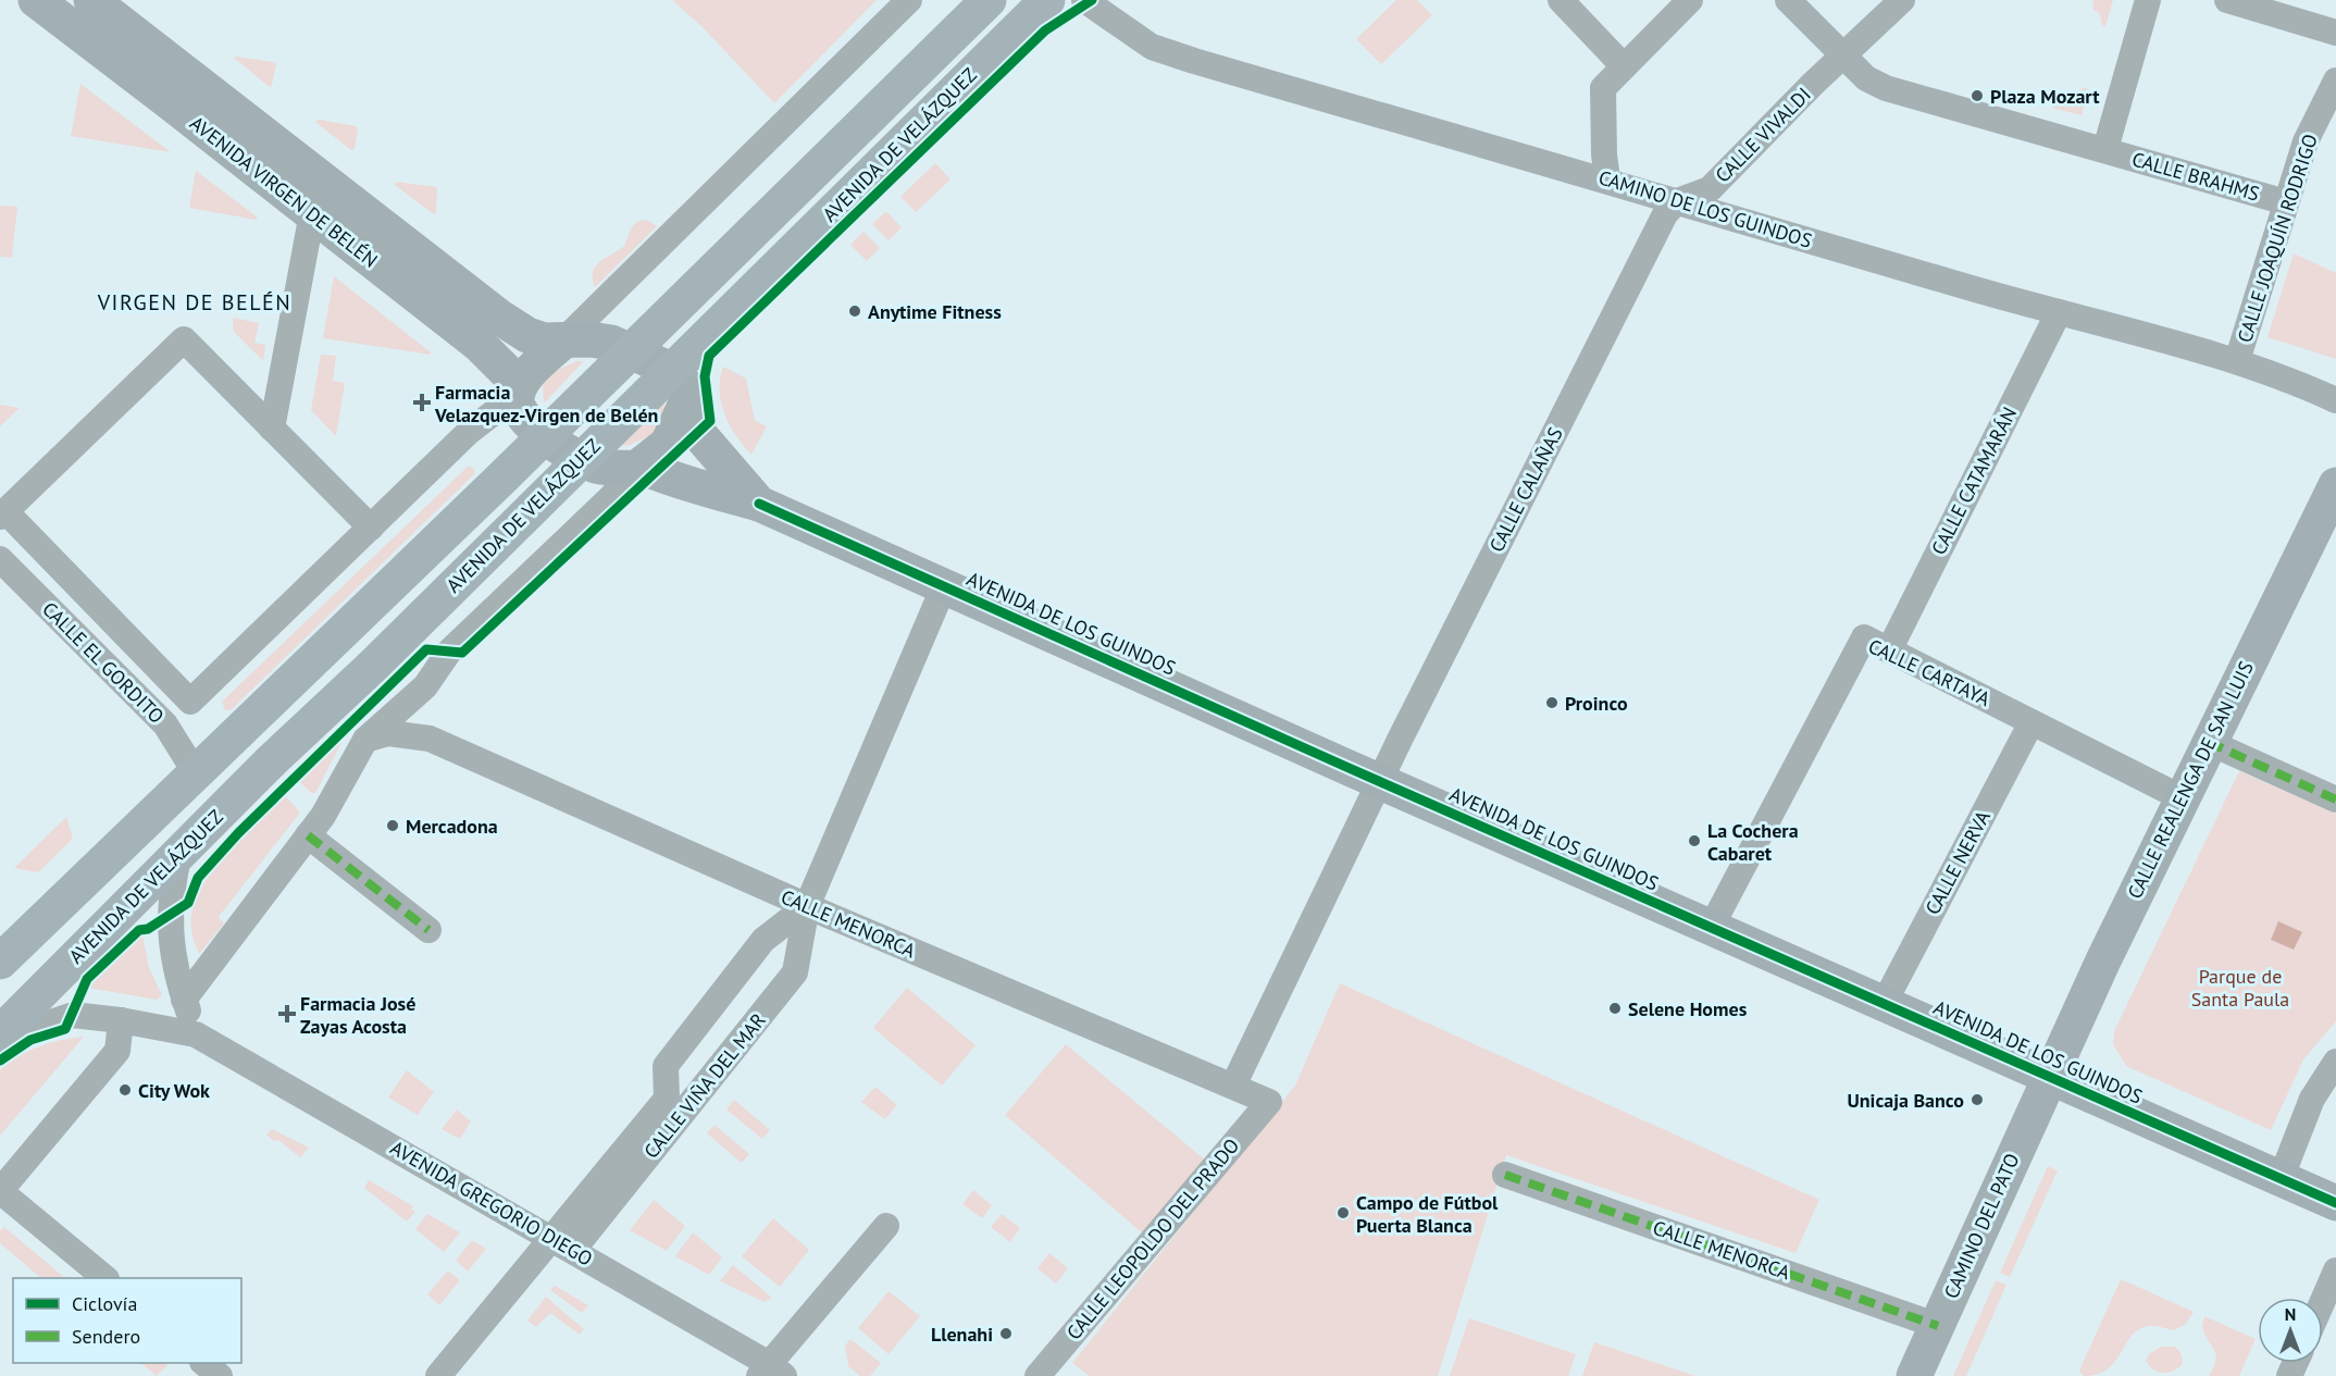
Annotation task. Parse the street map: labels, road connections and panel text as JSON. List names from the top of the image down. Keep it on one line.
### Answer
{"streets":{"main road":["AVENIDA DE VELÁZQUEZ","AVENIDA VIRGEN DE BELÉN","AVENIDA DE LOS GUINDOS","CALLE REALENGA DE SAN LUIS","CAMINO DEL PATO"],"street":["CALLE VIVALDI","CALLE BRAHMS","CAMINO DE LOS GUINDOS","CALLE JOAQUÍN RODRIGO","CALLE CATAMARÁN","CALLE CALAÑAS","CALLE EL GORDITO","CALLE CARTAYA","CALLE NERVA","CALLE MENORCA","CALLE VIÑA DEL MAR","AVENIDA GREGORIO DIEGO","CALLE LEOPOLDO DEL PRADO"]},"crossings":[["CALLE VIVALDI","CAMINO DE LOS GUINDOS"],["CALLE VIVALDI","CALLE CALAÑAS"],["AVENIDA DE VELÁZQUEZ","AVENIDA VIRGEN DE BELÉN"],["AVENIDA DE VELÁZQUEZ","AVENIDA DE LOS GUINDOS"],["AVENIDA DE VELÁZQUEZ","CALLE EL GORDITO"],["CALLE BRAHMS","CALLE JOAQUÍN RODRIGO"],["AVENIDA VIRGEN DE BELÉN","AVENIDA DE LOS GUINDOS"],["CAMINO DE LOS GUINDOS","CALLE JOAQUÍN RODRIGO"],["CAMINO DE LOS GUINDOS","CALLE CATAMARÁN"],["CAMINO DE LOS GUINDOS","CALLE CALAÑAS"],["CALLE CATAMARÁN","CALLE CARTAYA"],["CALLE CALAÑAS","AVENIDA DE LOS GUINDOS"],["AVENIDA DE LOS GUINDOS","CALLE CARTAYA"],["AVENIDA DE LOS GUINDOS","CALLE REALENGA DE SAN LUIS"],["AVENIDA DE LOS GUINDOS","CALLE NERVA"],["AVENIDA DE LOS GUINDOS","CALLE VIÑA DEL MAR"],["AVENIDA DE LOS GUINDOS","CAMINO DEL PATO"],["CALLE CARTAYA","CALLE REALENGA DE SAN LUIS"],["CALLE CARTAYA","CALLE NERVA"],["CALLE REALENGA DE SAN LUIS","CAMINO DEL PATO"],["CALLE MENORCA","CALLE VIÑA DEL MAR"],["CALLE MENORCA","CAMINO DEL PATO"],["CALLE MENORCA","CALLE LEOPOLDO DEL PRADO"],["CALLE VIÑA DEL MAR","AVENIDA GREGORIO DIEGO"]],"districts":["VIRGEN DE BELÉN"],"parks":["Parque de Santa Paula"],"places":{"other":["Plaza Mozart","Anytime Fitness","Proinco","Mercadona","La Cochera Cabaret","Selene Homes","City Wok","Unicaja Banco","Campo de Fútbol Puerta Blanca","Llenahi"],"health":["Farmacia Velazquez-Virgen de Belén","Farmacia José Zayas Acosta"]},"legend":["Ciclovía","Sendero"],"north":"top"}
